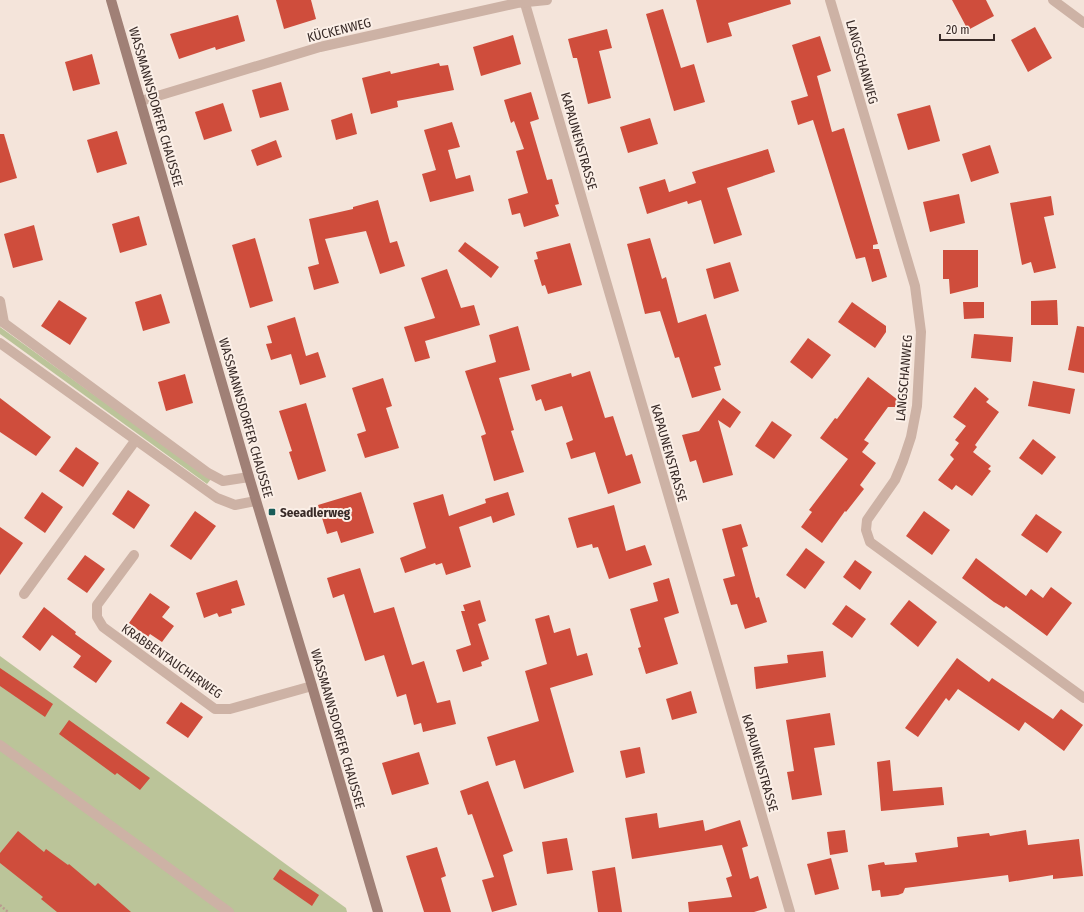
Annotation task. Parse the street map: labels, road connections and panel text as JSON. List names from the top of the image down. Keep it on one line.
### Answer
{"streets":{"street":["KÜCKENWEG","LANGSCHANWEG","WASSMANNSDORFER CHAUSSEE","KAPAUNENSTRASSE","KRABBENTAUCHERWEG"]},"crossings":[["KÜCKENWEG","WASSMANNSDORFER CHAUSSEE"],["KÜCKENWEG","KAPAUNENSTRASSE"],["WASSMANNSDORFER CHAUSSEE","KRABBENTAUCHERWEG"]],"places":{"transit":["Seeadlerweg"]},"scale_bar":"20 m"}
